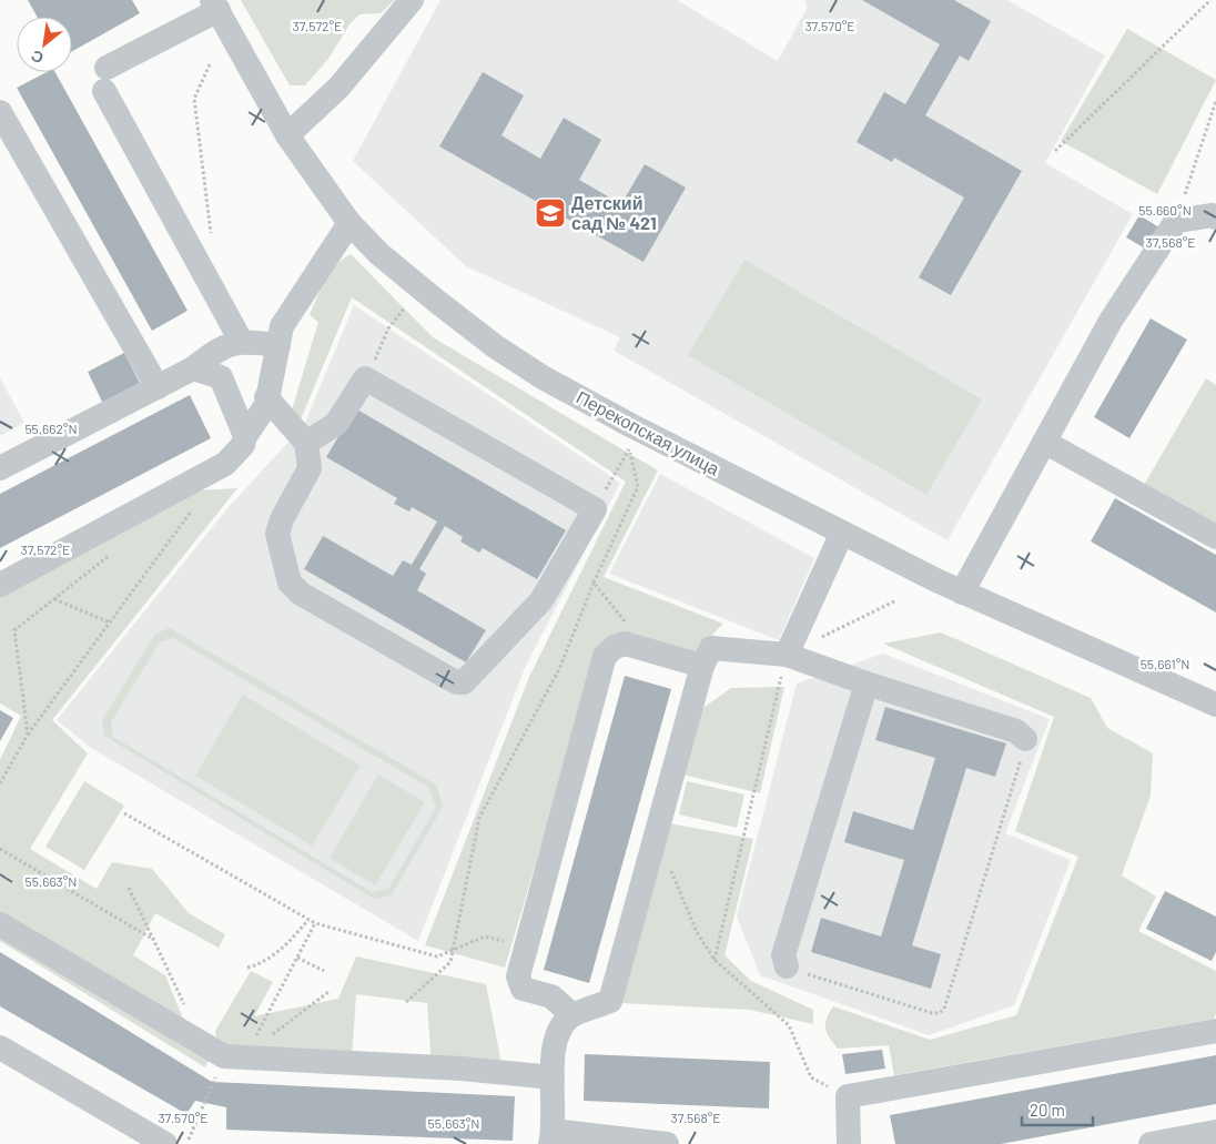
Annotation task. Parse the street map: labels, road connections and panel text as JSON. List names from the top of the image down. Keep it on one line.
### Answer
{"streets":{"street":["Перекопская улица"]},"places":{"school or university":["Детский сад № 421"]},"scale_bar":"20 m","north":"bottom left","coordinates":["37.572°E","37.570°E","55.660°N","37.568°E","55.662°N","55.661°N","55.663°N"]}
